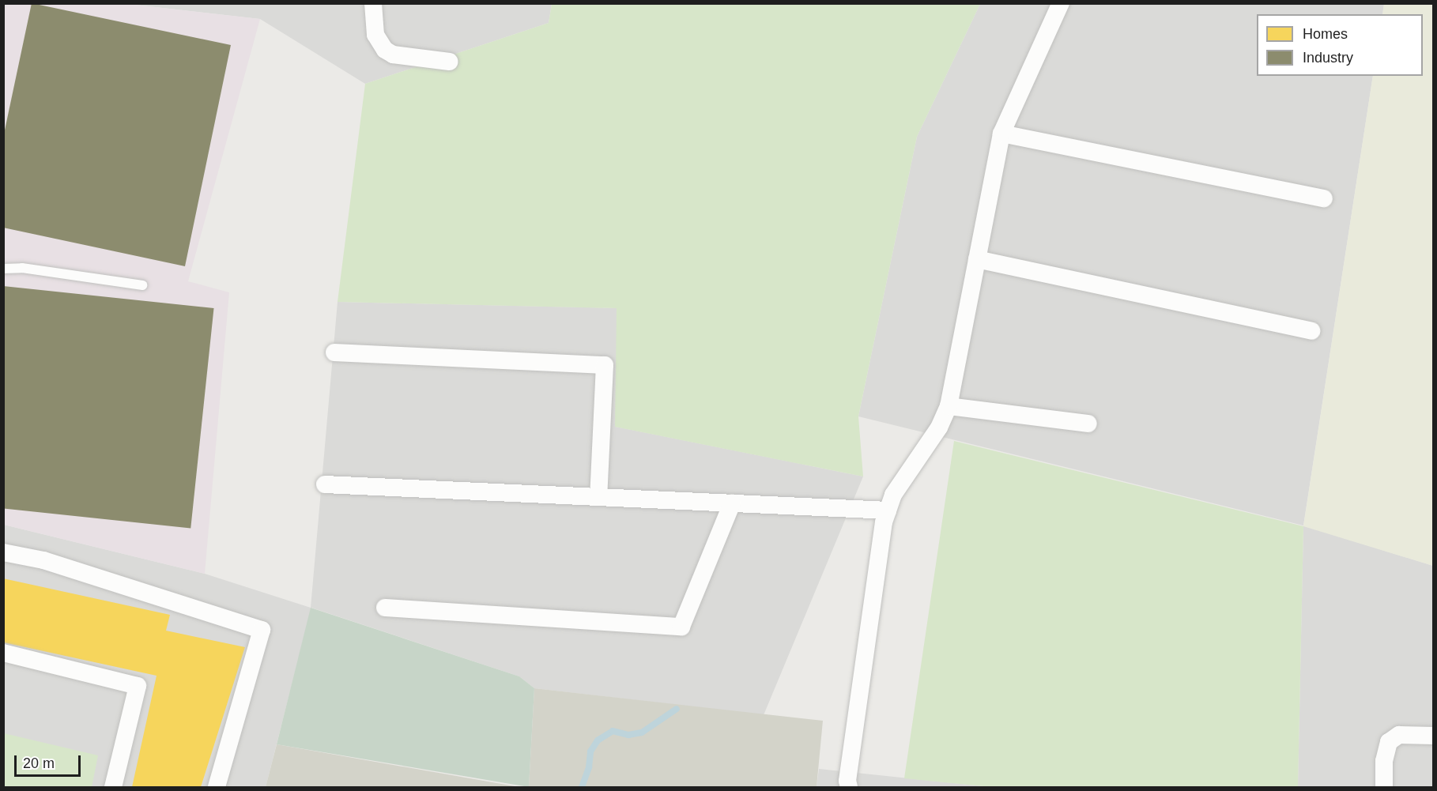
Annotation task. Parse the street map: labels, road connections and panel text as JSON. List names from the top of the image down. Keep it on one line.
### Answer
{"legend":["Homes","Industry"],"scale_bar":"20 m"}
